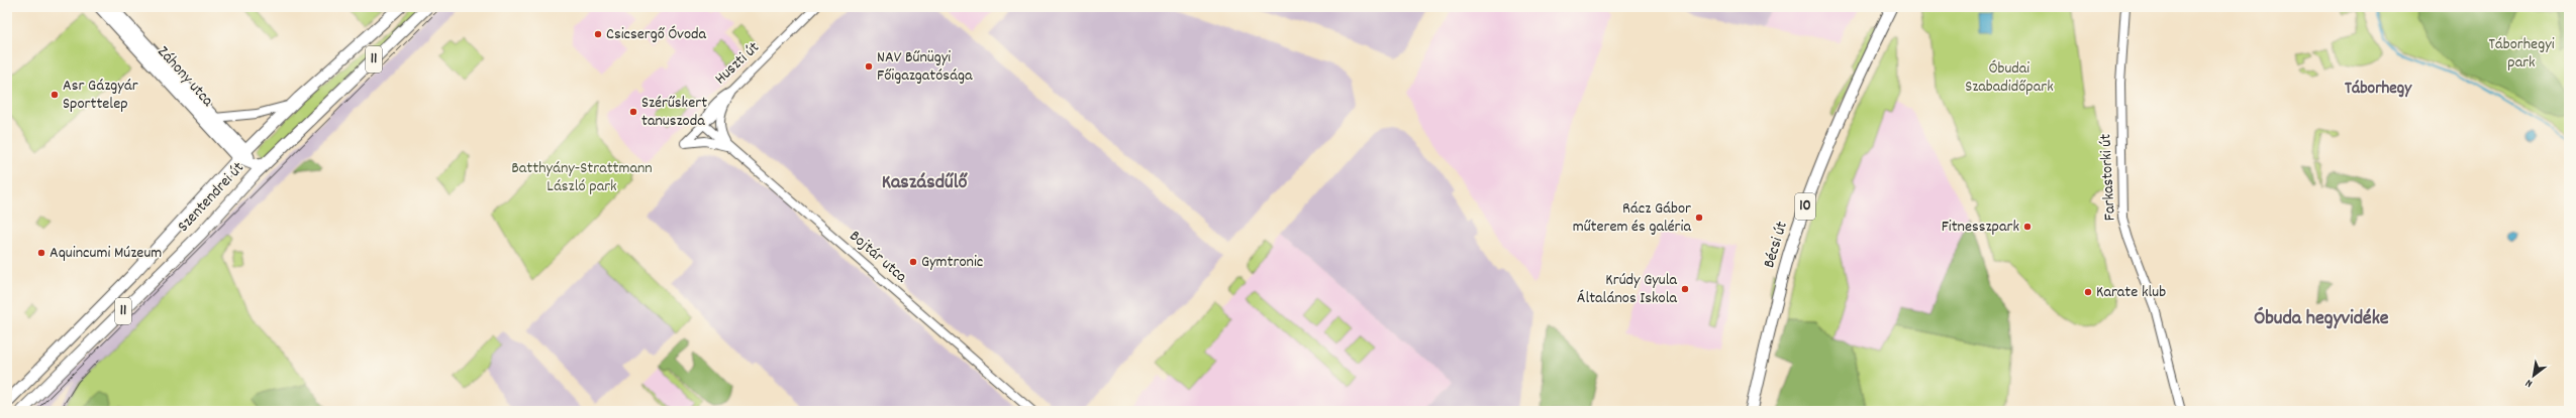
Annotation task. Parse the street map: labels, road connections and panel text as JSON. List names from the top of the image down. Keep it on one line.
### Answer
{"streets":{"main road":["11","Záhony utca","Szentendrei út","10","Bécsi út"],"street":["Huszti út","Farkastorki út","Bojtár utca"]},"crossings":[["Huszti út","Bojtár utca"],["Záhony utca","Szentendrei út"]],"districts":["Táborhegy","Kaszásdűlő","Óbuda hegyvidéke"],"parks":["Táborhegyi park","Óbudai Szabadidőpark","Batthyány-Strattmann László park"],"places":["Csicsergő Óvoda","NAV Bűnügyi Főigazgatósága","Asr Gázgyár Sporttelep","Szérűskert tanuszoda","Rácz Gábor műterem és galéria","Fitnesszpark","Aquincumi Múzeum","Gymtronic","Krúdy Gyula Általános Iskola","Karate klub"],"north":"bottom left"}
